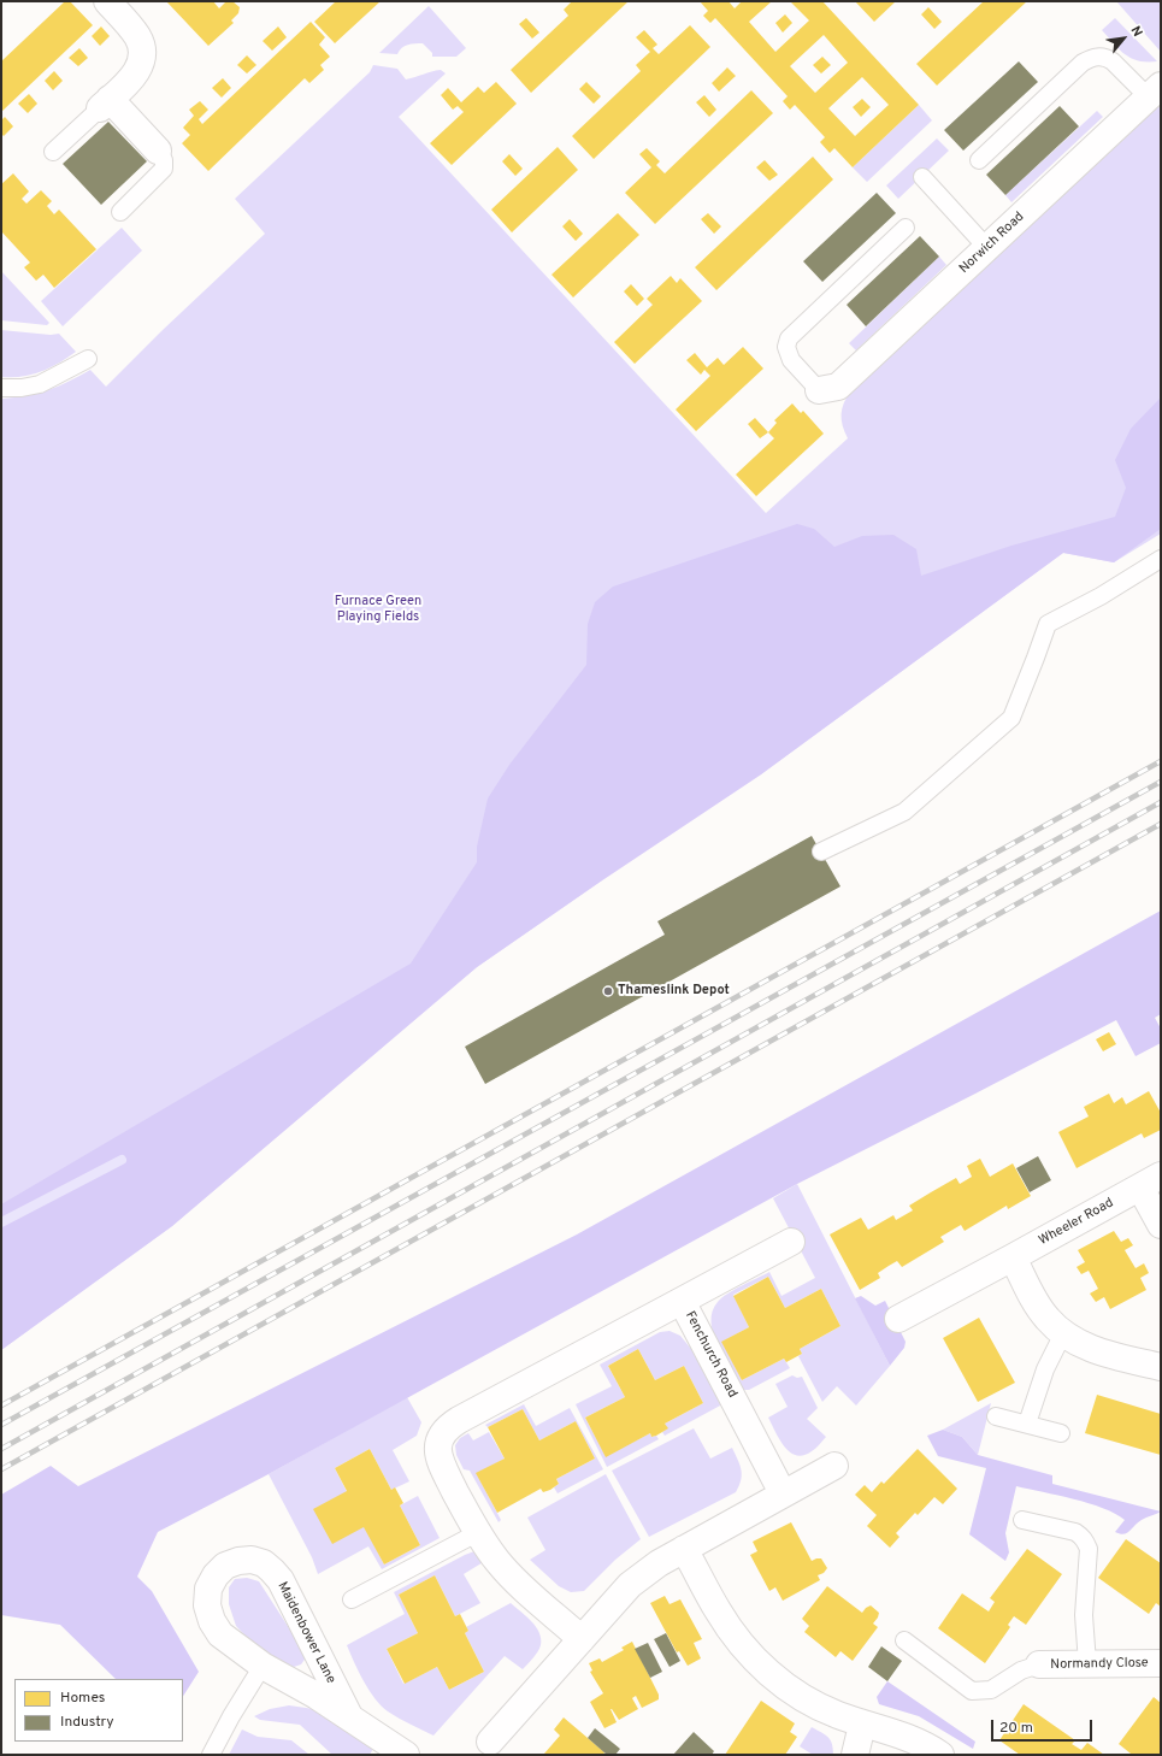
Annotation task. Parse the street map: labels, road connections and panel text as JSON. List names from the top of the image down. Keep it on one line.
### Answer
{"streets":{"street":["Norwich Road","Wheeler Road","Fenchurch Road","Maidenbower Lane","Normandy Close"]},"parks":["Furnace Green Playing Fields"],"places":["Thameslink Depot"],"legend":["Homes","Industry"],"scale_bar":"20 m","north":"top right"}
